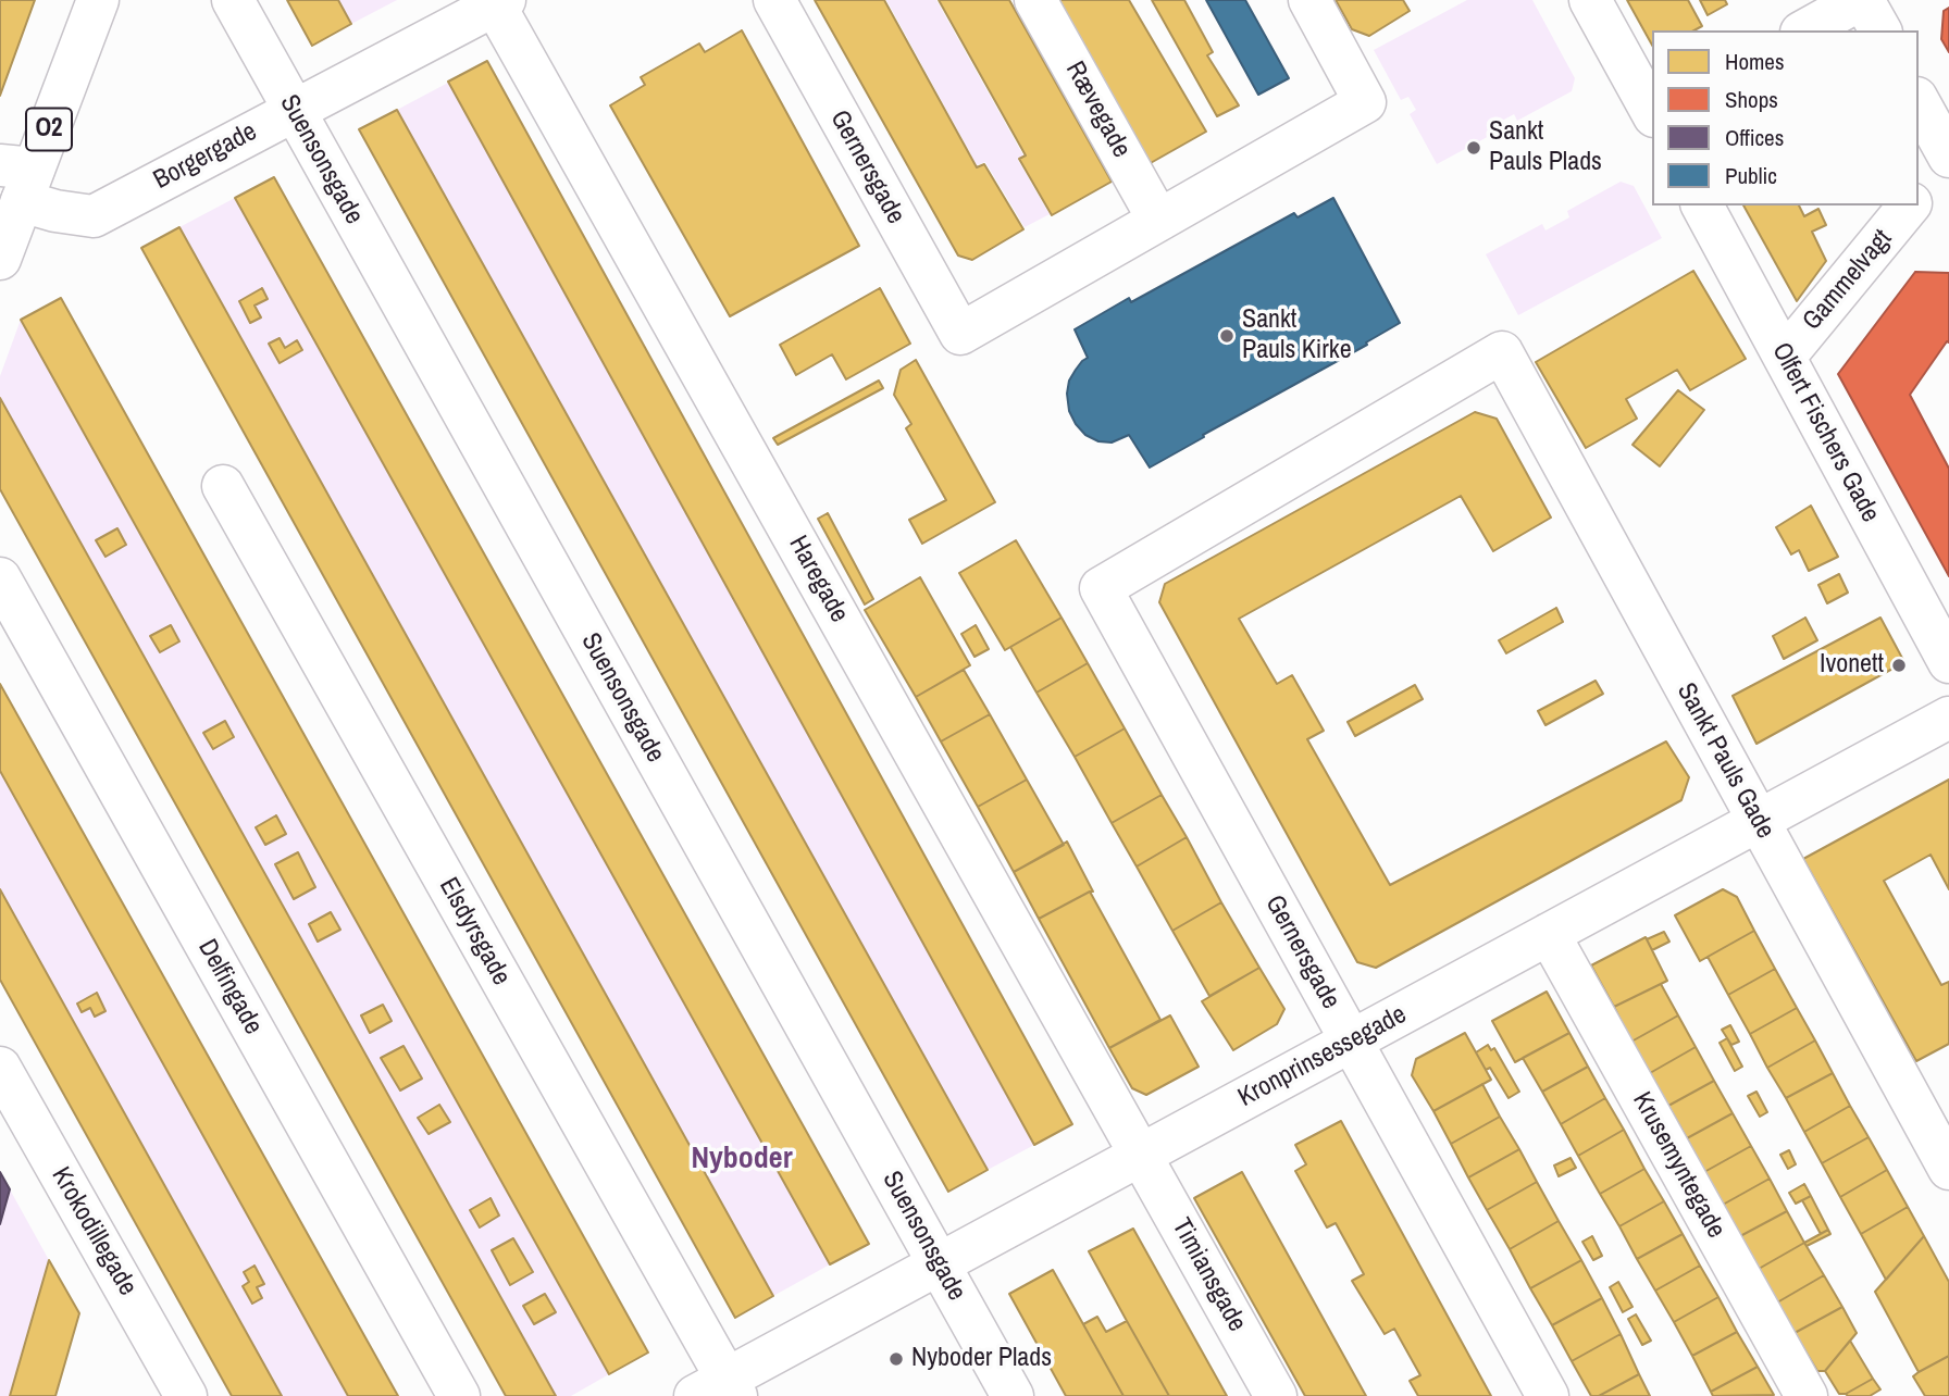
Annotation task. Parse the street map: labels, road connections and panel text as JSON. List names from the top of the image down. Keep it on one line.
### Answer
{"streets":{"street":["Rævegade","O2","Borgergade","Suensonsgade","Gernersgade","Gammelvagt","Olfert Fischers Gade","Haregade","Sankt Pauls Gade","Elsdyrsgade","Delfingade","Kronprinsessegade","Krusemyntegade","Krokodillegade","Timiansgade"]},"crossings":[["Rævegade","Gernersgade"],["O2","Borgergade"],["Borgergade","Suensonsgade"],["Borgergade","Haregade"],["Suensonsgade","Kronprinsessegade"],["Gernersgade","Sankt Pauls Gade"],["Gernersgade","Kronprinsessegade"],["Gammelvagt","Olfert Fischers Gade"],["Haregade","Kronprinsessegade"],["Haregade","Timiansgade"],["Sankt Pauls Gade","Kronprinsessegade"],["Elsdyrsgade","Kronprinsessegade"],["Kronprinsessegade","Krusemyntegade"],["Kronprinsessegade","Timiansgade"]],"districts":["Nyboder"],"places":["Sankt Pauls Plads","Sankt Pauls Kirke","Ivonett","Nyboder Plads"],"legend":["Homes","Shops","Offices","Public"]}
